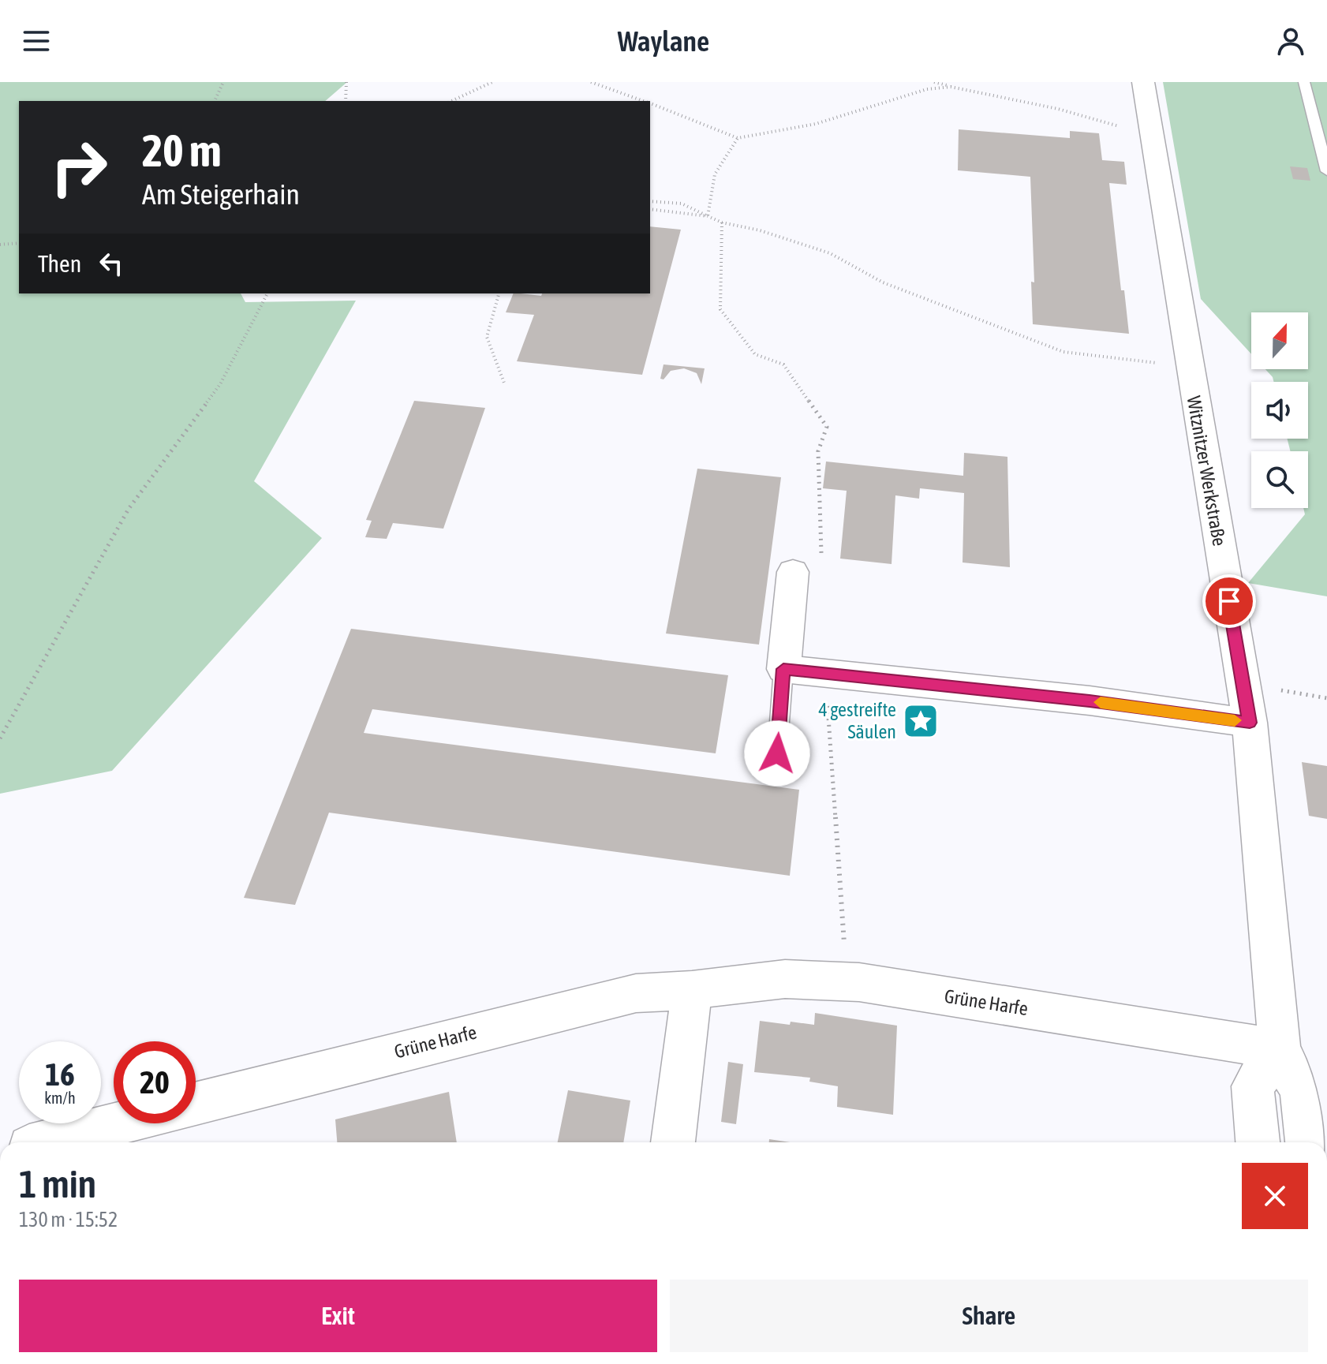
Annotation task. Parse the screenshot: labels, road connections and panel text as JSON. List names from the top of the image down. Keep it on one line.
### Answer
{"streets":{"street":["Witznitzer Werkstraße","Grüne Harfe"]},"crossings":[["Witznitzer Werkstraße","Grüne Harfe"]],"places":{"place":["4 gestreifte Säulen"]},"north":"top","page":{"header":"Waylane","turn":["20 m","Am Steigerhain"],"then":"Then","speed":"16 km/h","limit":"20","heading":["1 min","130 m · 15:52"],"buttons":["Exit","Share"]}}
